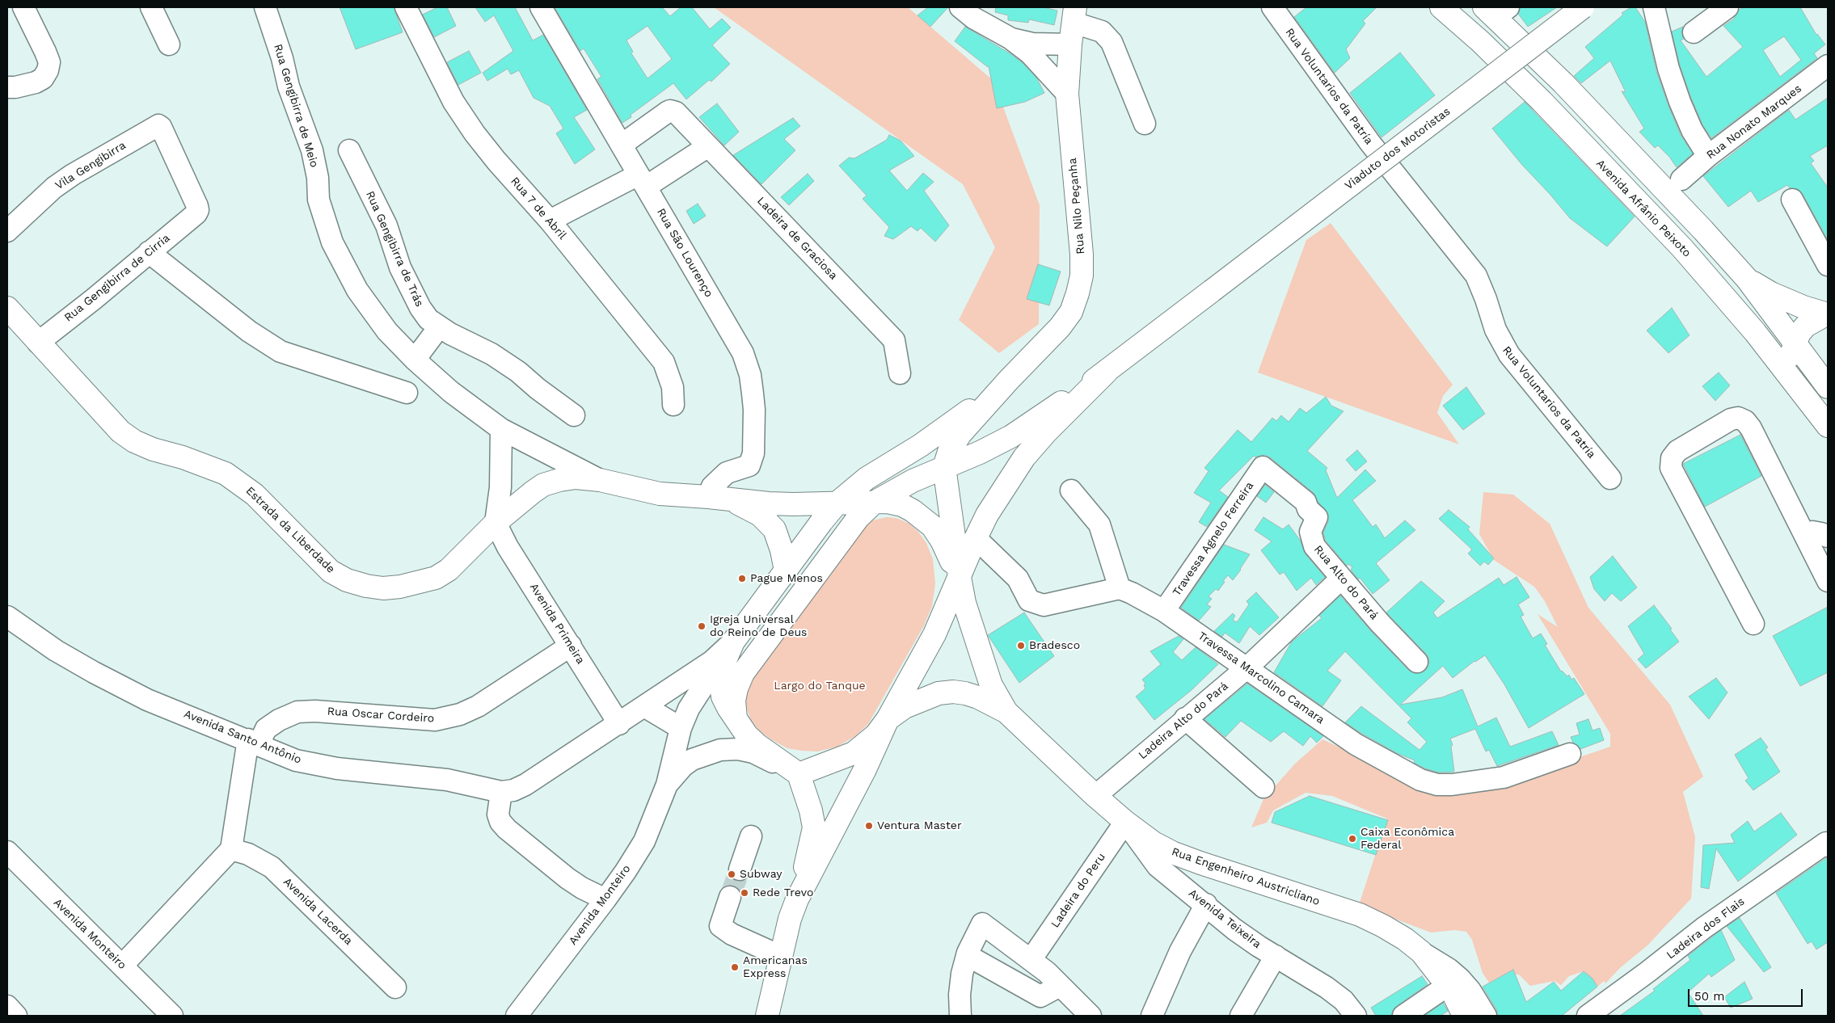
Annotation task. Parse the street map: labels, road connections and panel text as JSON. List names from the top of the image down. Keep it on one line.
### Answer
{"streets":{"main road":["Rua Gengibirra de Meio","Viaduto dos Motoristas","Rua Nilo Peçanha","Avenida Afrânio Peixoto","Estrada da Liberdade","Rua Engenheiro Austricliano"],"street":["Rua Voluntarios da Patría","Rua Nonato Marques","Vila Gengibirra","Rua 7 de Abril","Ladeira de Graciosa","Rua Gengibirra de Trás","Rua São Lourenço","Rua Gengibirra de Cirria","Travessa Agnelo Ferreira","Rua Alto do Pará","Avenida Primeira","Travessa Marcolino Camara","Rua Oscar Cordeiro","Ladeira Alto do Pará","Avenida Santo Antônio","Ladeira do Peru","Avenida Monteiro","Avenida Lacerda","Avenida Teixeira","Ladeira dos Flais"]},"crossings":[["Rua Gengibirra de Meio","Rua Nilo Peçanha"],["Rua Gengibirra de Meio","Rua São Lourenço"],["Rua Gengibirra de Meio","Estrada da Liberdade"],["Rua Gengibirra de Meio","Rua Engenheiro Austricliano"],["Vila Gengibirra","Rua Gengibirra de Cirria"],["Ladeira de Graciosa","Rua São Lourenço"],["Rua Gengibirra de Cirria","Estrada da Liberdade"],["Estrada da Liberdade","Avenida Primeira"],["Travessa Agnelo Ferreira","Rua Alto do Pará"],["Travessa Agnelo Ferreira","Travessa Marcolino Camara"],["Rua Alto do Pará","Ladeira Alto do Pará"],["Avenida Primeira","Rua Oscar Cordeiro"],["Travessa Marcolino Camara","Ladeira Alto do Pará"],["Rua Oscar Cordeiro","Avenida Santo Antônio"],["Ladeira Alto do Pará","Rua Engenheiro Austricliano"],["Rua Engenheiro Austricliano","Ladeira do Peru"],["Rua Engenheiro Austricliano","Avenida Teixeira"],["Ladeira do Peru","Avenida Teixeira"]],"parks":["Largo do Tanque"],"places":["Pague Menos","Igreja Universal do Reino de Deus","Bradesco","Ventura Master","Caixa Econômica Federal","Subway","Rede Trevo","Americanas Express"],"scale_bar":"50 m"}
